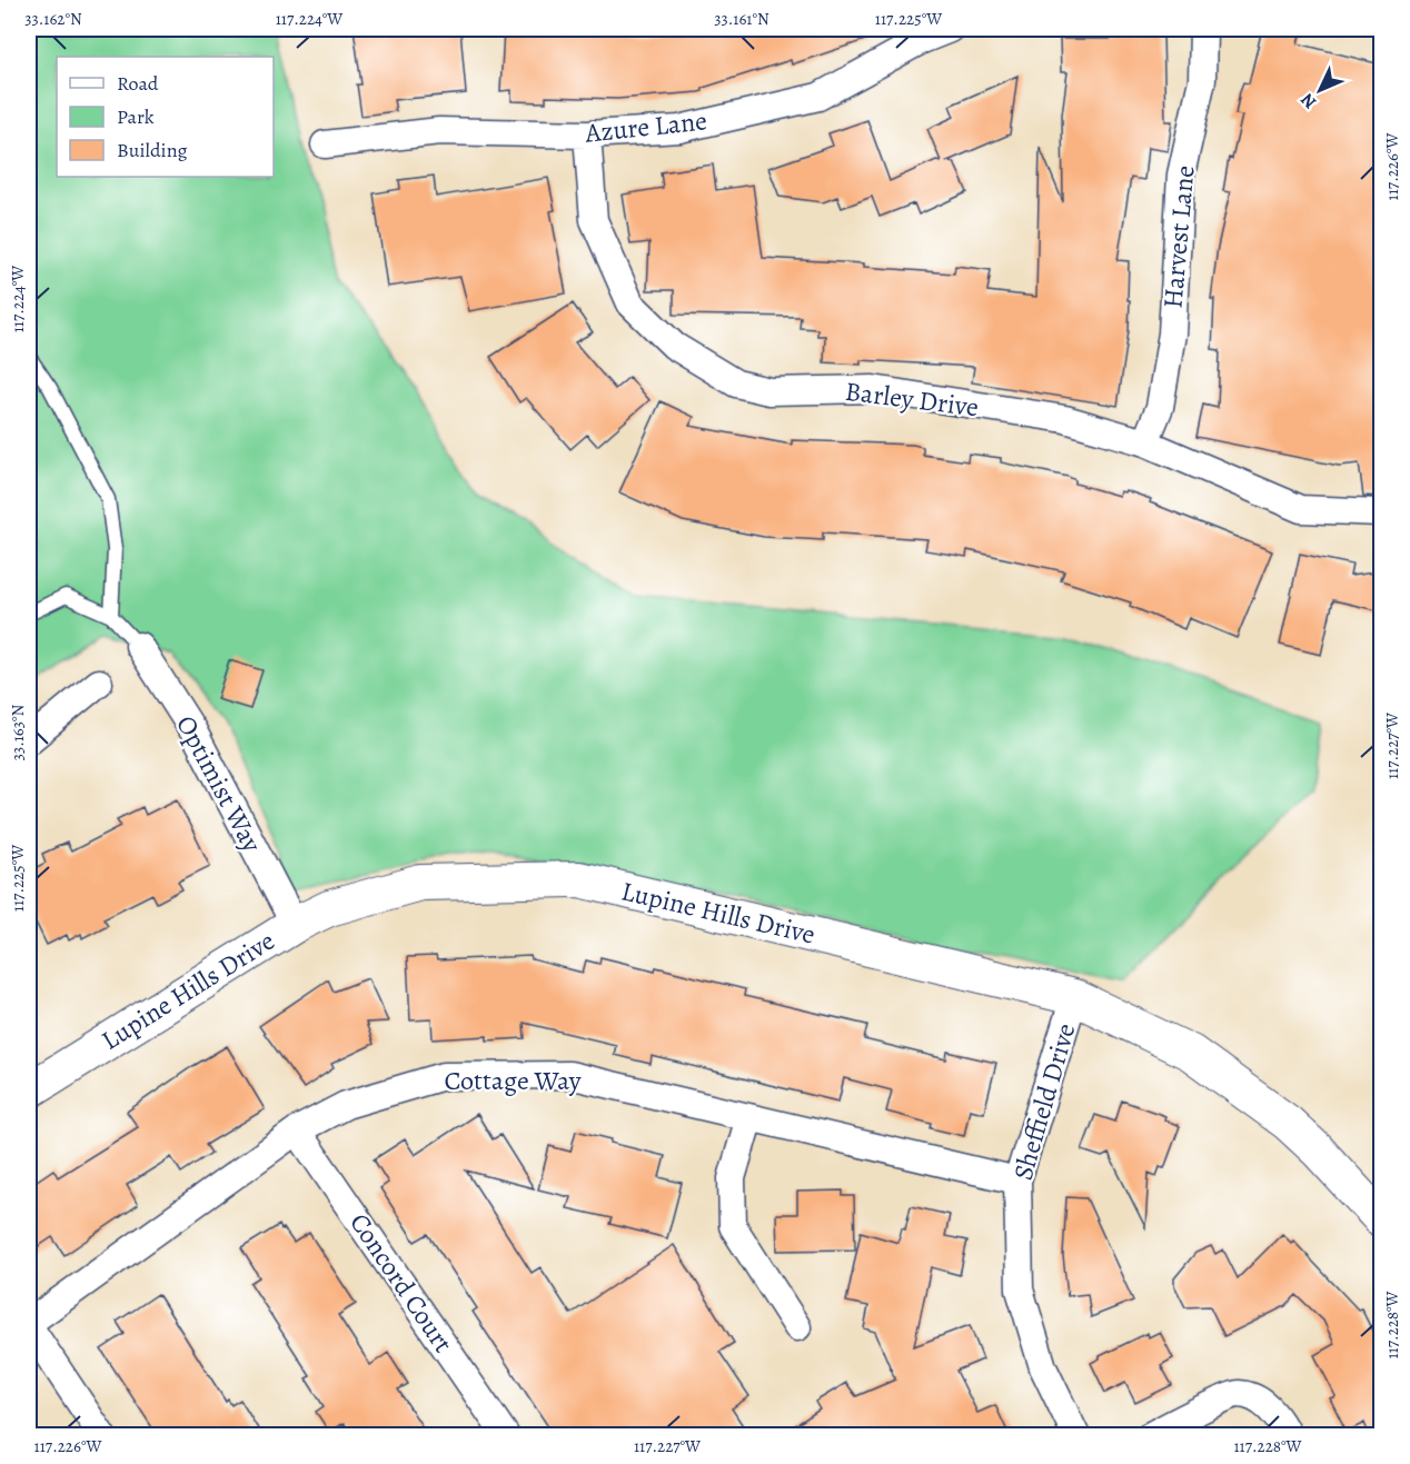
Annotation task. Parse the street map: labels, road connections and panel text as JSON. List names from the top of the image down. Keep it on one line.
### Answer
{"streets":{"street":["Azure Lane","Harvest Lane","Barley Drive","Optimist Way","Lupine Hills Drive","Cottage Way","Sheffield Drive","Concord Court"]},"crossings":[["Azure Lane","Barley Drive"],["Harvest Lane","Barley Drive"],["Optimist Way","Lupine Hills Drive"],["Lupine Hills Drive","Sheffield Drive"],["Cottage Way","Sheffield Drive"],["Cottage Way","Concord Court"]],"legend":["Road","Park","Building"],"north":"bottom left","coordinates":["33.162°N","117.224°W","33.161°N","117.225°W","117.226°W","33.163°N","117.227°W","117.228°W"]}
